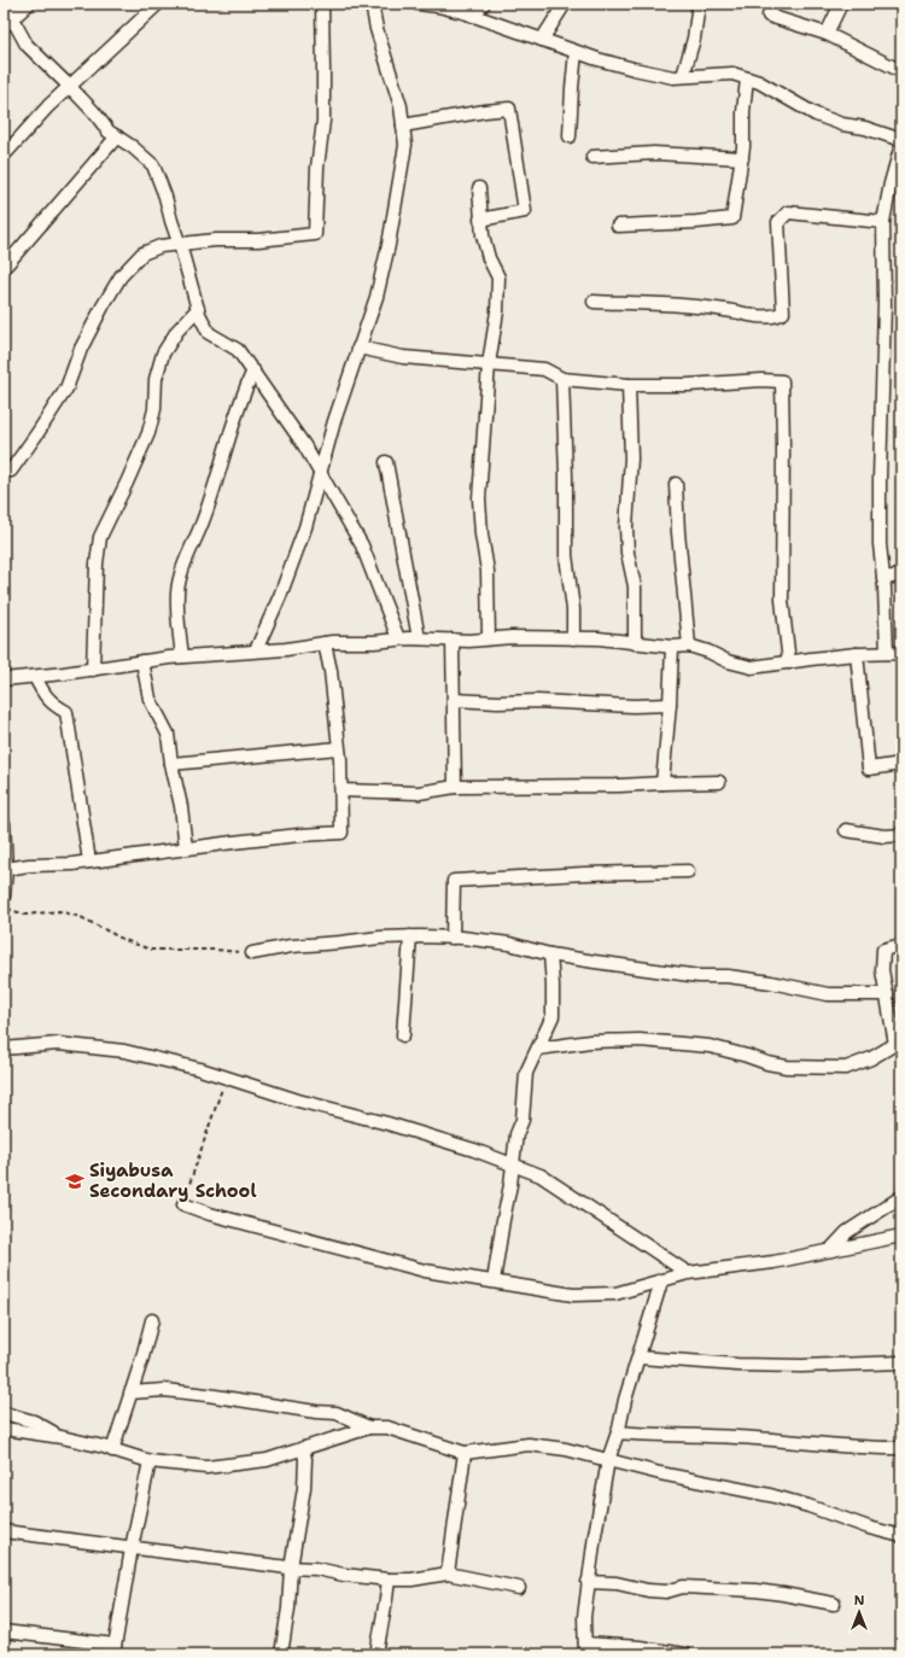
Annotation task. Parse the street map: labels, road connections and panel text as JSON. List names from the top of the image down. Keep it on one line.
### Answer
{"places":{"school or university":["Siyabusa Secondary School"]},"north":"top"}
